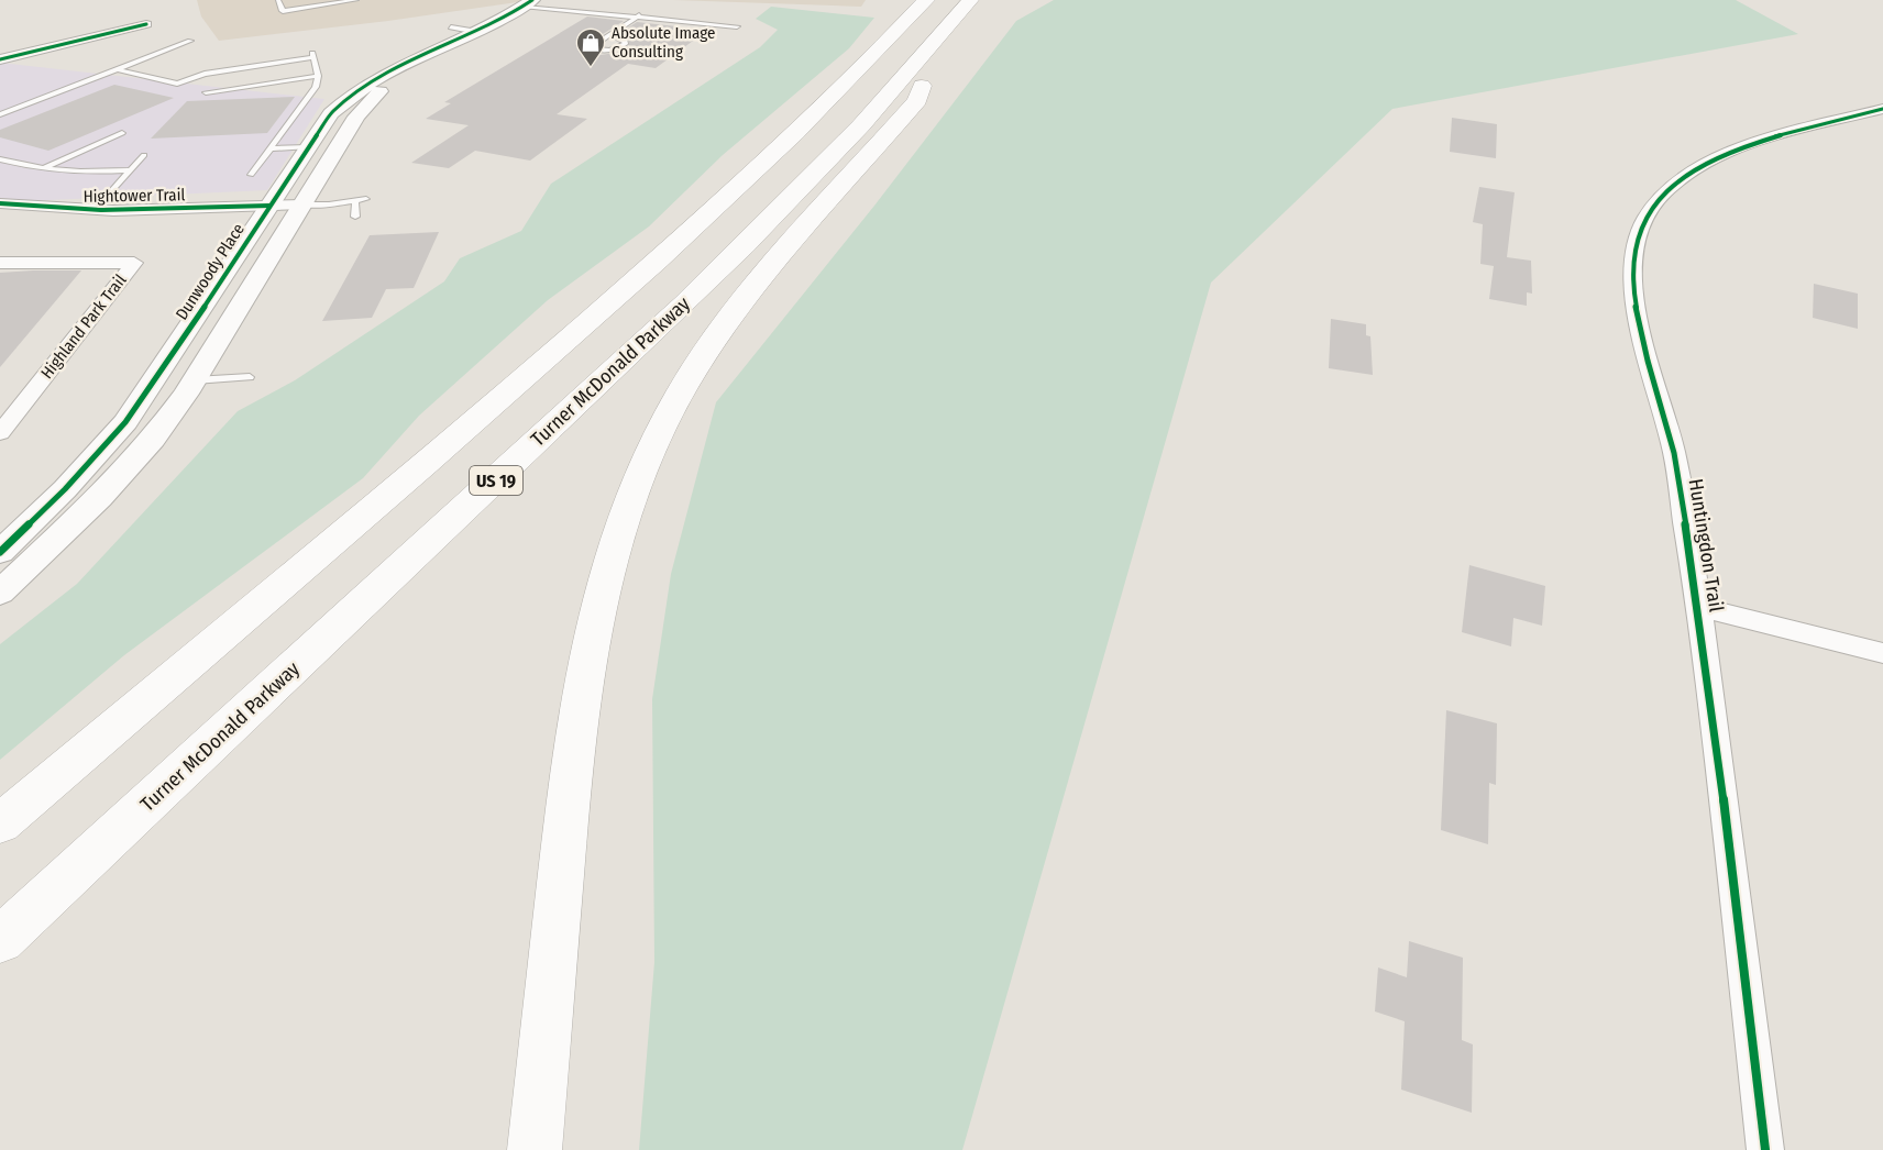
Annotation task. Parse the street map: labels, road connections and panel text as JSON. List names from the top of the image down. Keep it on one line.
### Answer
{"streets":{"highway":["Turner McDonald Parkway","US 19"],"street":["Hightower Trail","Dunwoody Place","Highland Park Trail","Huntingdon Trail"]},"crossings":[["Hightower Trail","Dunwoody Place"]],"places":{"shop":["Absolute Image Consulting"]}}
